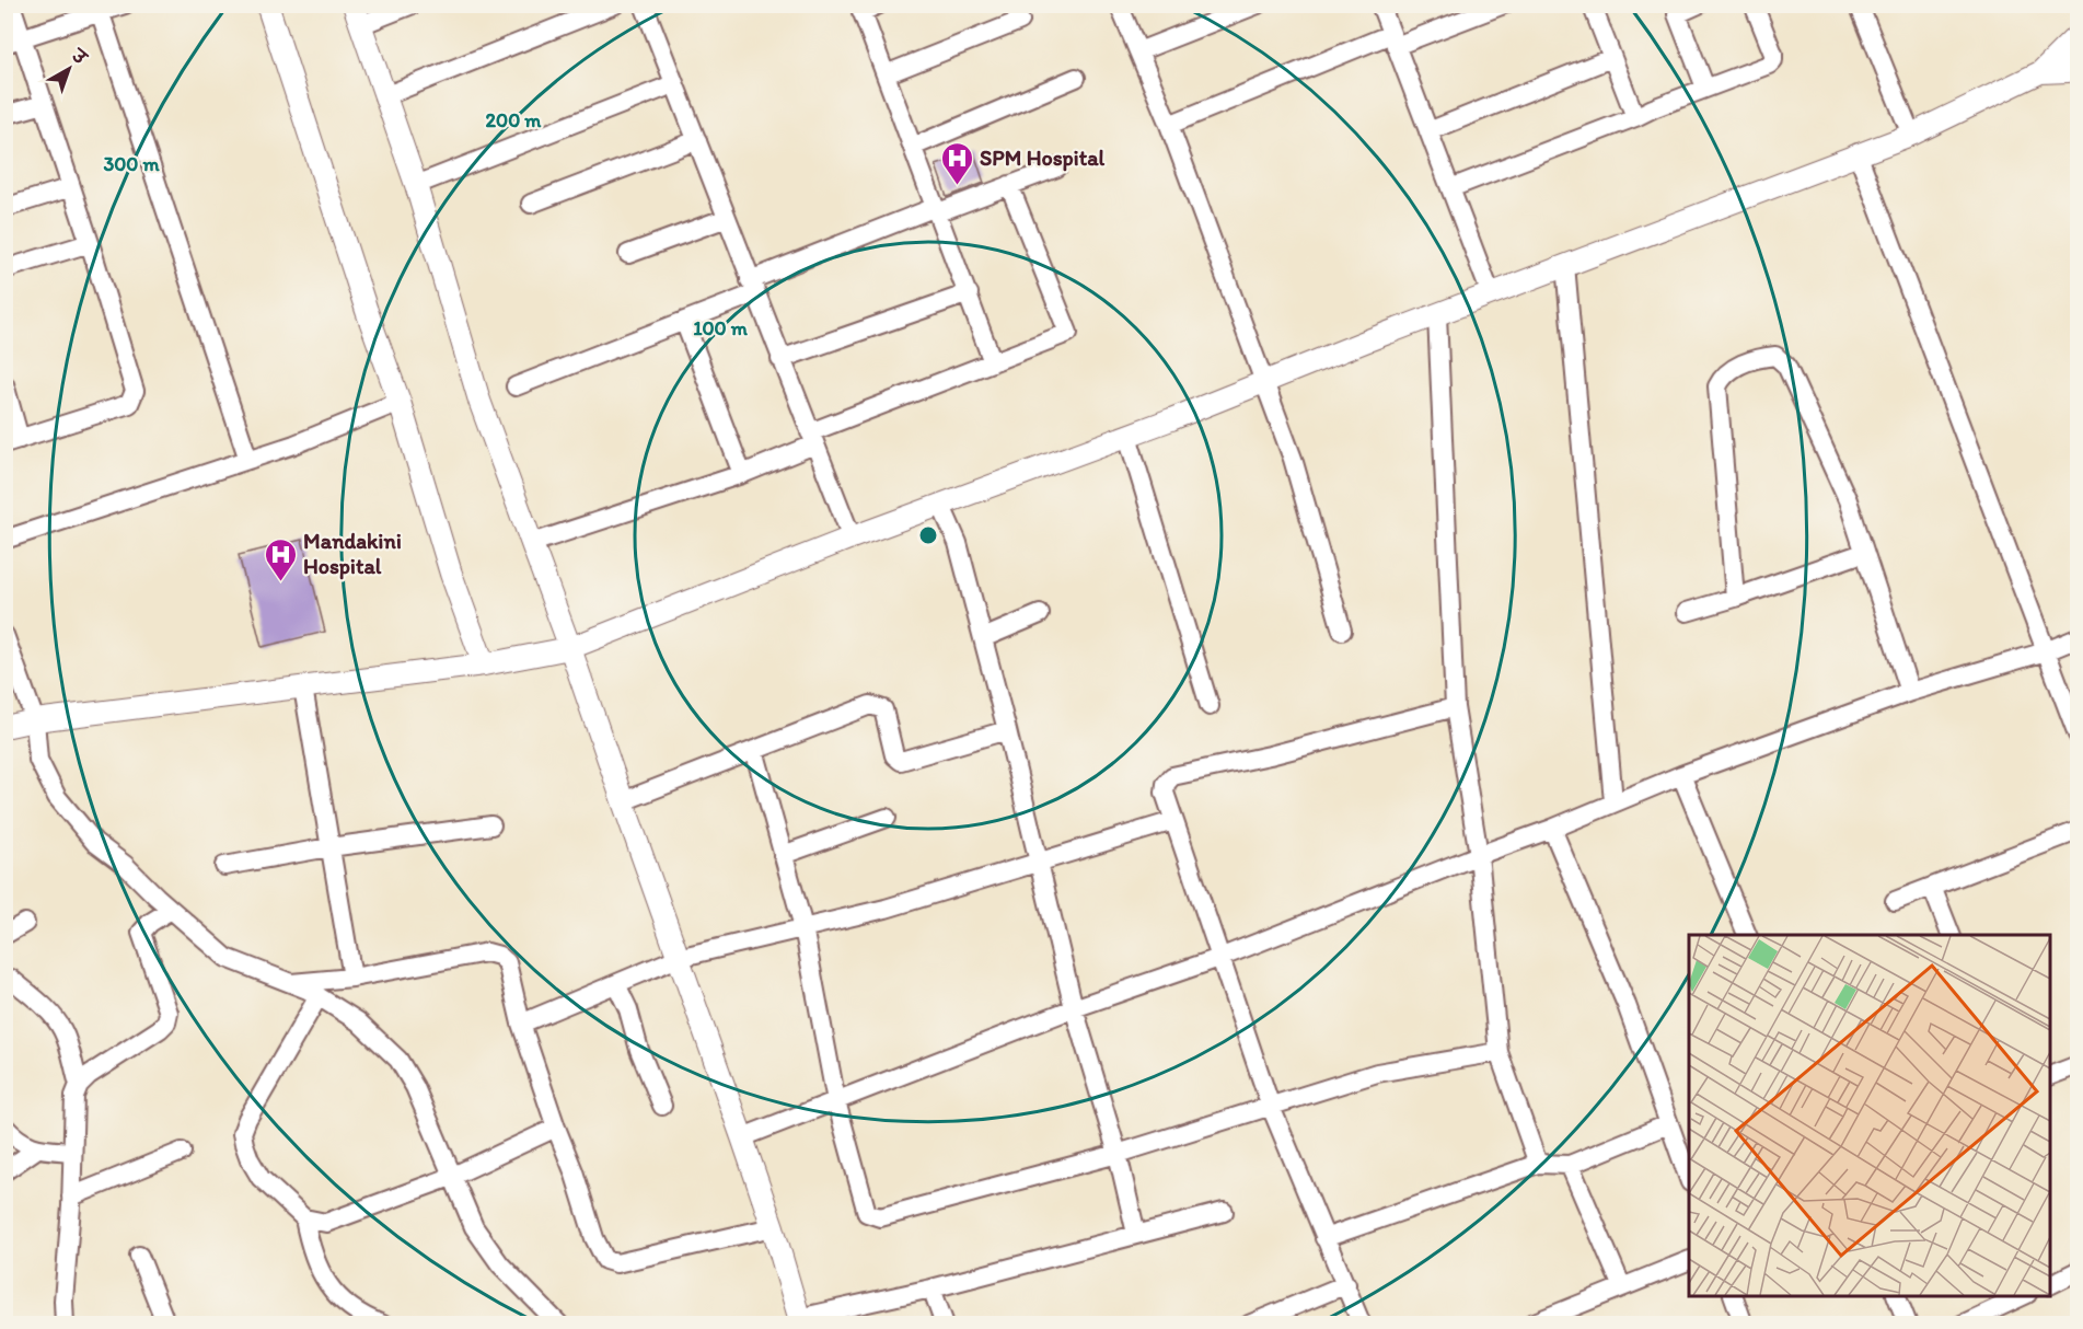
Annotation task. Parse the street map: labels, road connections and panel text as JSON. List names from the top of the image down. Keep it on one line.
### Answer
{"places":{"hospital":["SPM Hospital","Mandakini Hospital"]},"north":"top right","rings":["200 m","300 m","100 m"]}
